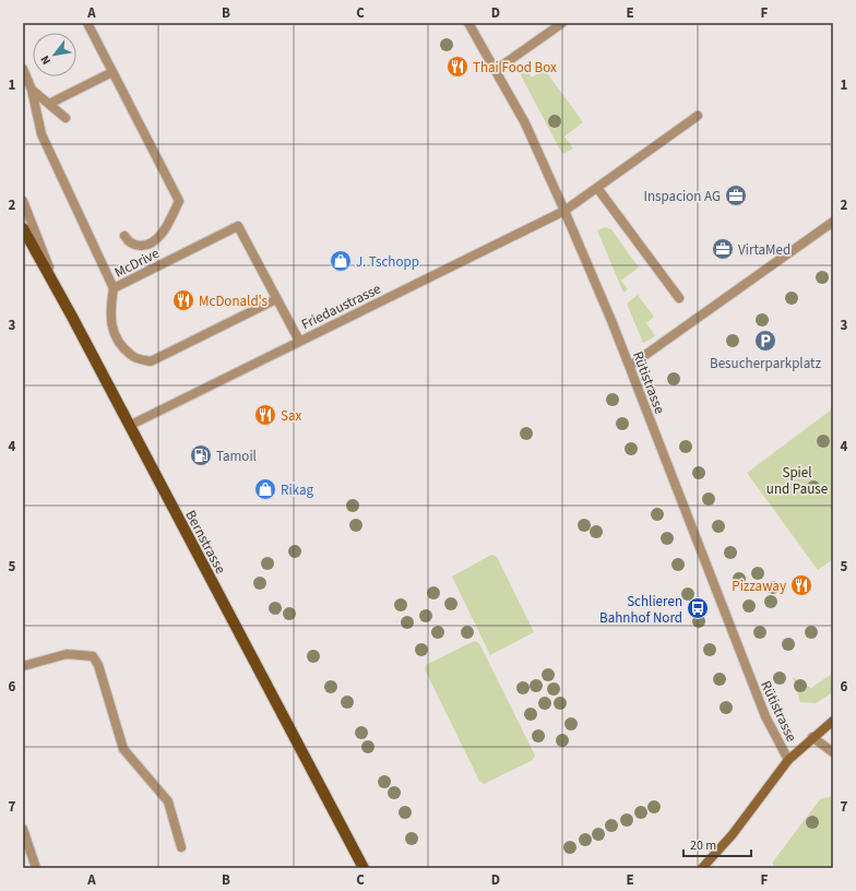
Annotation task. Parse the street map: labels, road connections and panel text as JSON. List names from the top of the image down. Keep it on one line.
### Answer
{"streets":{"main road":["Bernstrasse"],"street":["McDrive","Friedaustrasse","Rütistrasse"]},"crossings":[["Friedaustrasse","Rütistrasse"],["Friedaustrasse","Bernstrasse"]],"parks":["Spiel und Pause"],"places":{"restaurant":["Thai Food Box","McDonald's","Sax","Pizzaway"],"office":["Inspacion AG","VirtaMed"],"shop":["J. Tschopp","Rikag"],"parking":["Besucherparkplatz"],"fuel station":["Tamoil"],"bus stop":["Schlieren Bahnhof Nord"]},"scale_bar":"20 m","north":"bottom left","grid":{"columns":["A","B","C","D","E","F"],"rows":["1","2","3","4","5","6","7"]}}
